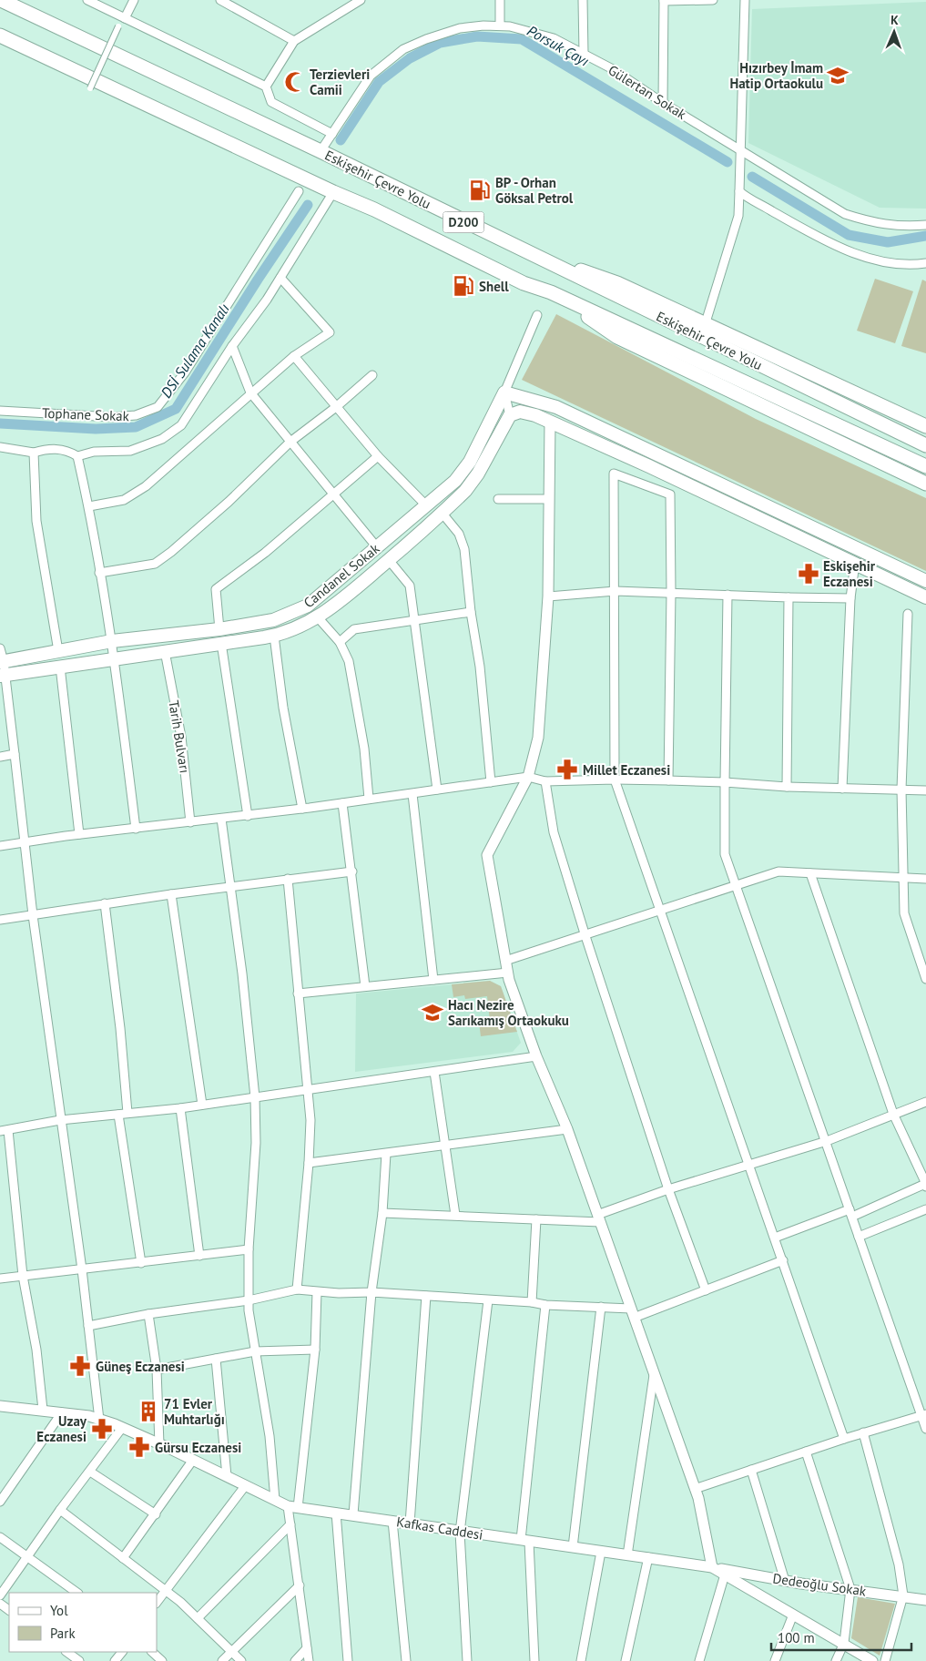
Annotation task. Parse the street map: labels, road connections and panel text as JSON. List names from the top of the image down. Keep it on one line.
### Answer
{"streets":{"highway":["Eskişehir Çevre Yolu","D200"],"main road":["Candanel Sokak"],"street":["Gülertan Sokak","Tophane Sokak","Tarih Bulvarı","Kafkas Caddesi","Dedeoğlu Sokak"]},"crossings":[["Gülertan Sokak","Eskişehir Çevre Yolu"],["Kafkas Caddesi","Dedeoğlu Sokak"]],"water":["Porsuk Çayı","DSİ Sulama Kanalı"],"places":{"school or university":["Hızırbey İmam Hatip Ortaokulu","Hacı Nezire Sarıkamış Ortaokuku"],"mosque":["Terzievleri Camii"],"fuel station":["BP - Orhan Göksal Petrol","Shell"],"pharmacy":["Eskişehir Eczanesi","Millet Eczanesi","Güneş Eczanesi","Uzay Eczanesi","Gürsu Eczanesi"],"building":["71 Evler Muhtarlığı"]},"legend":["Yol","Park"],"scale_bar":"100 m","north":"top"}
